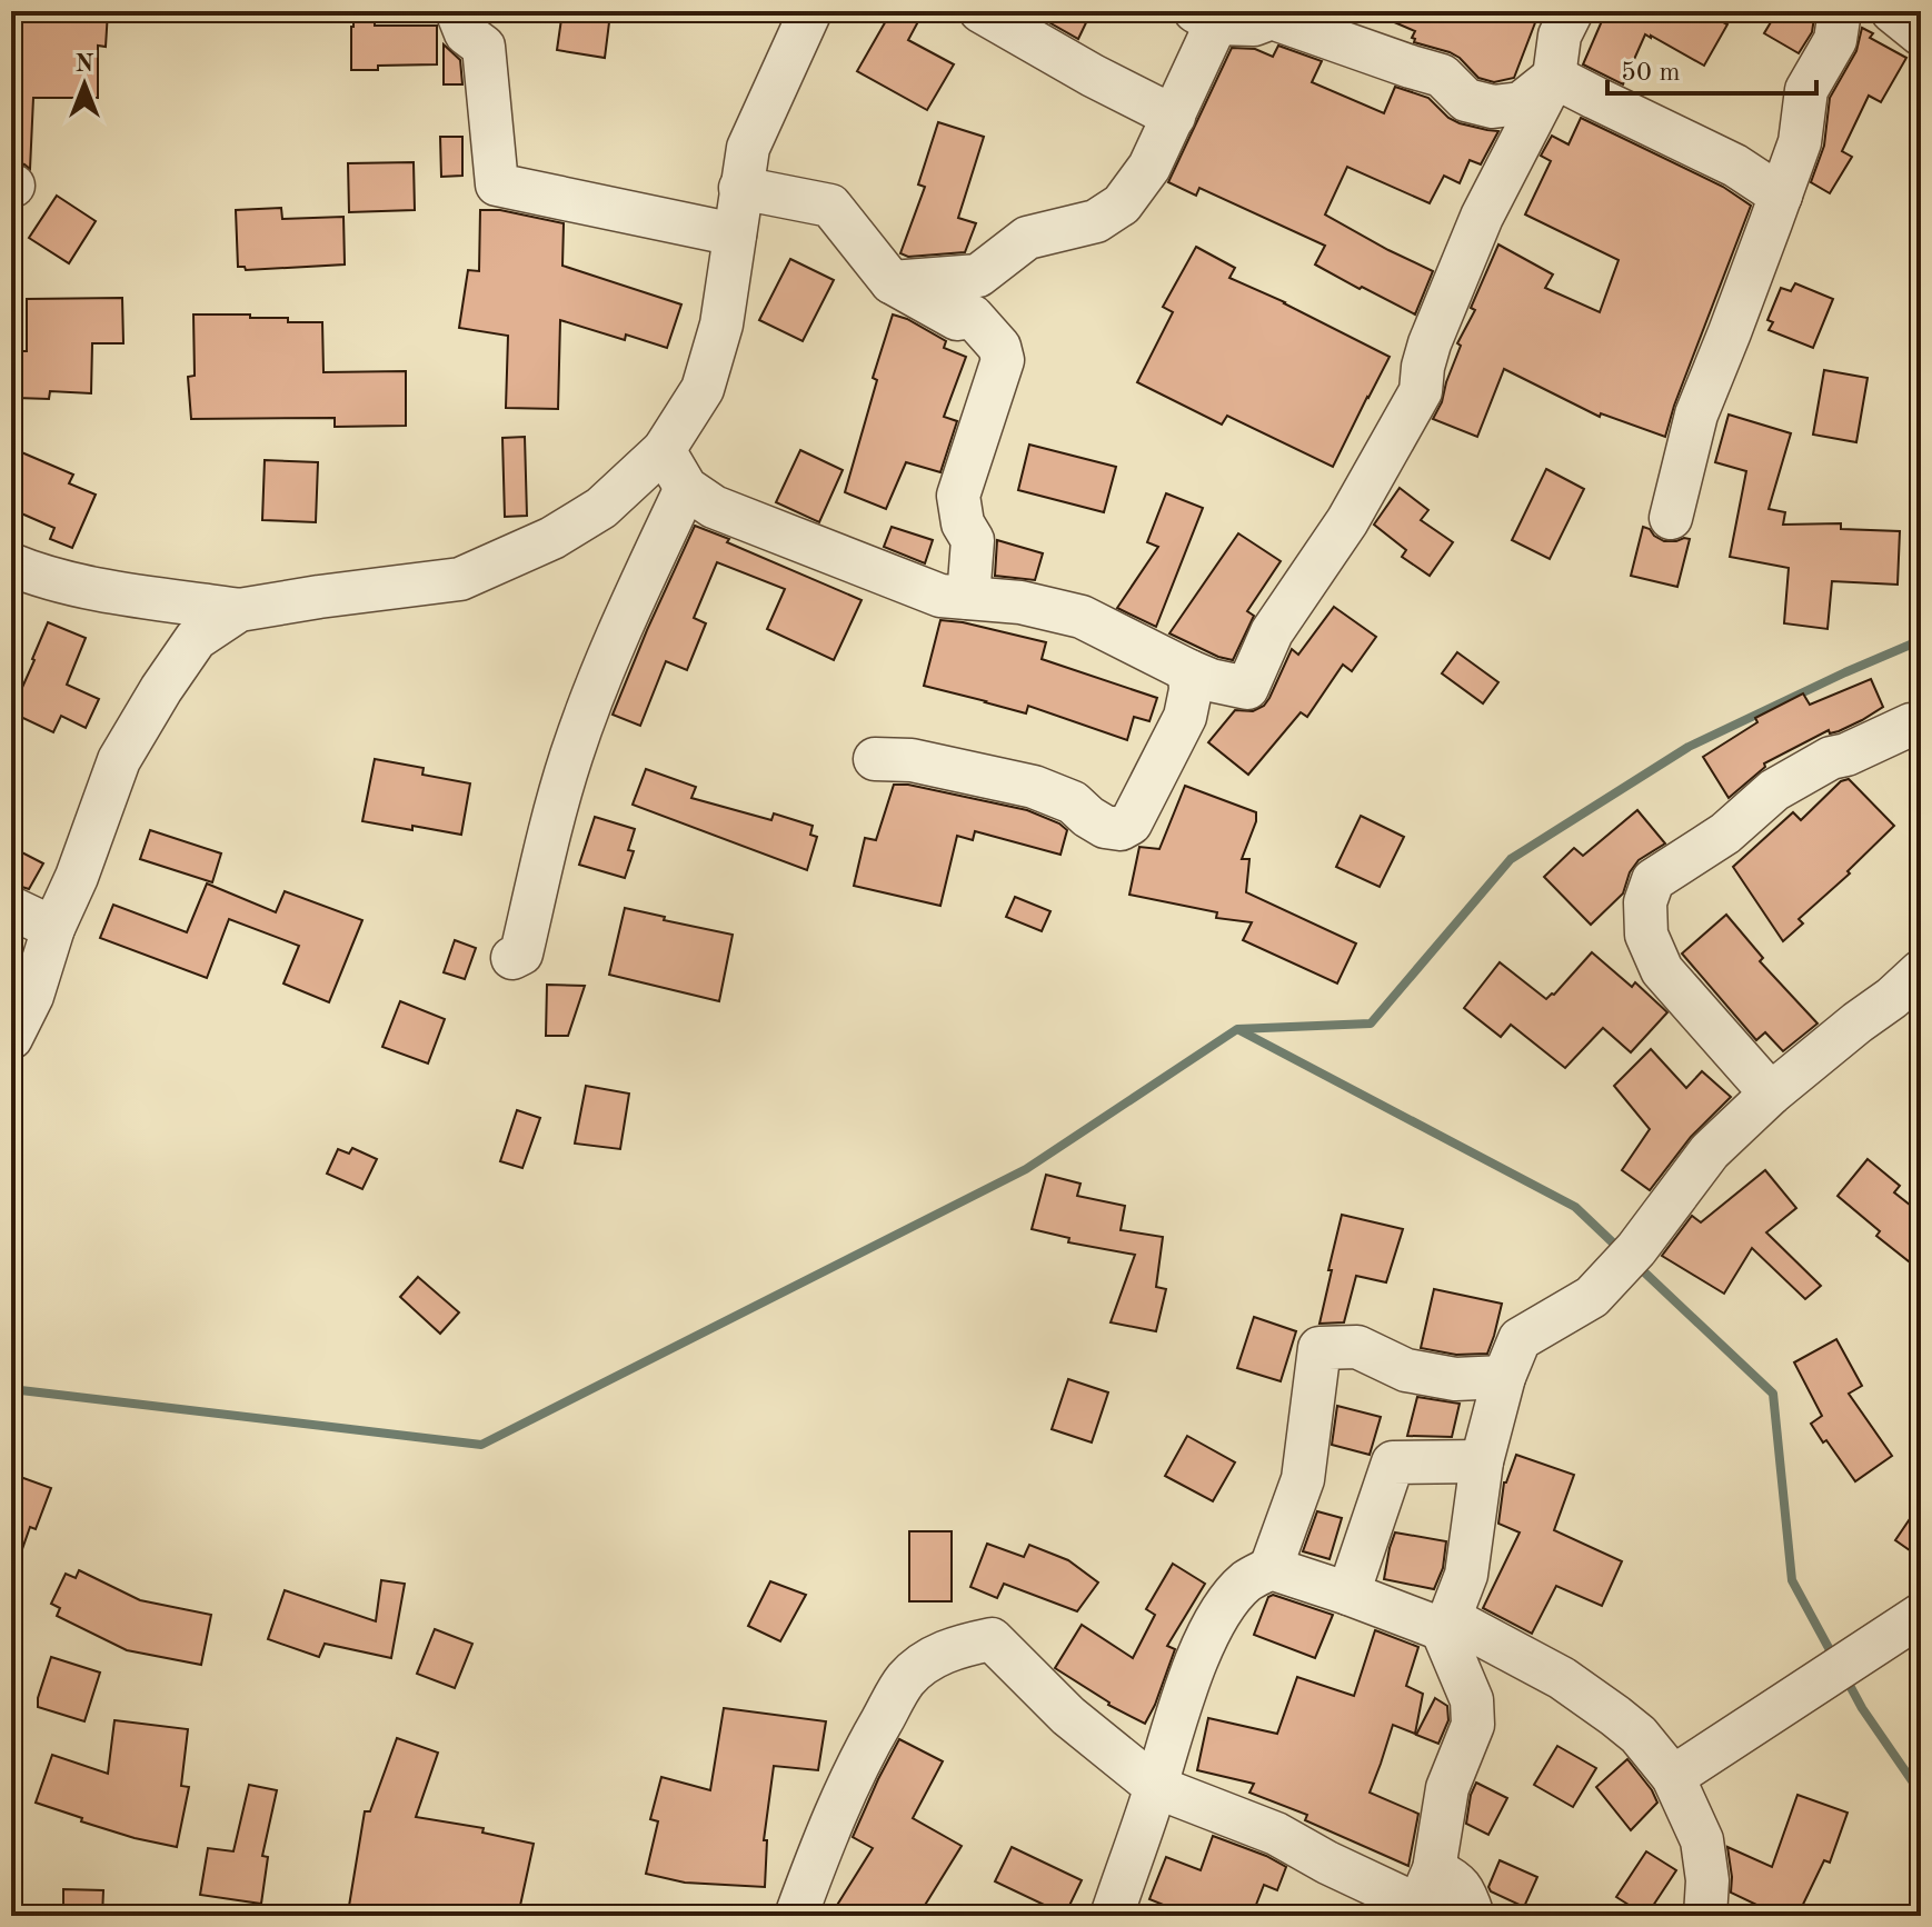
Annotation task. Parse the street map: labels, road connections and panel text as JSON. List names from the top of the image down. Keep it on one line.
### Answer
{"scale_bar":"50 m","north":"top"}
